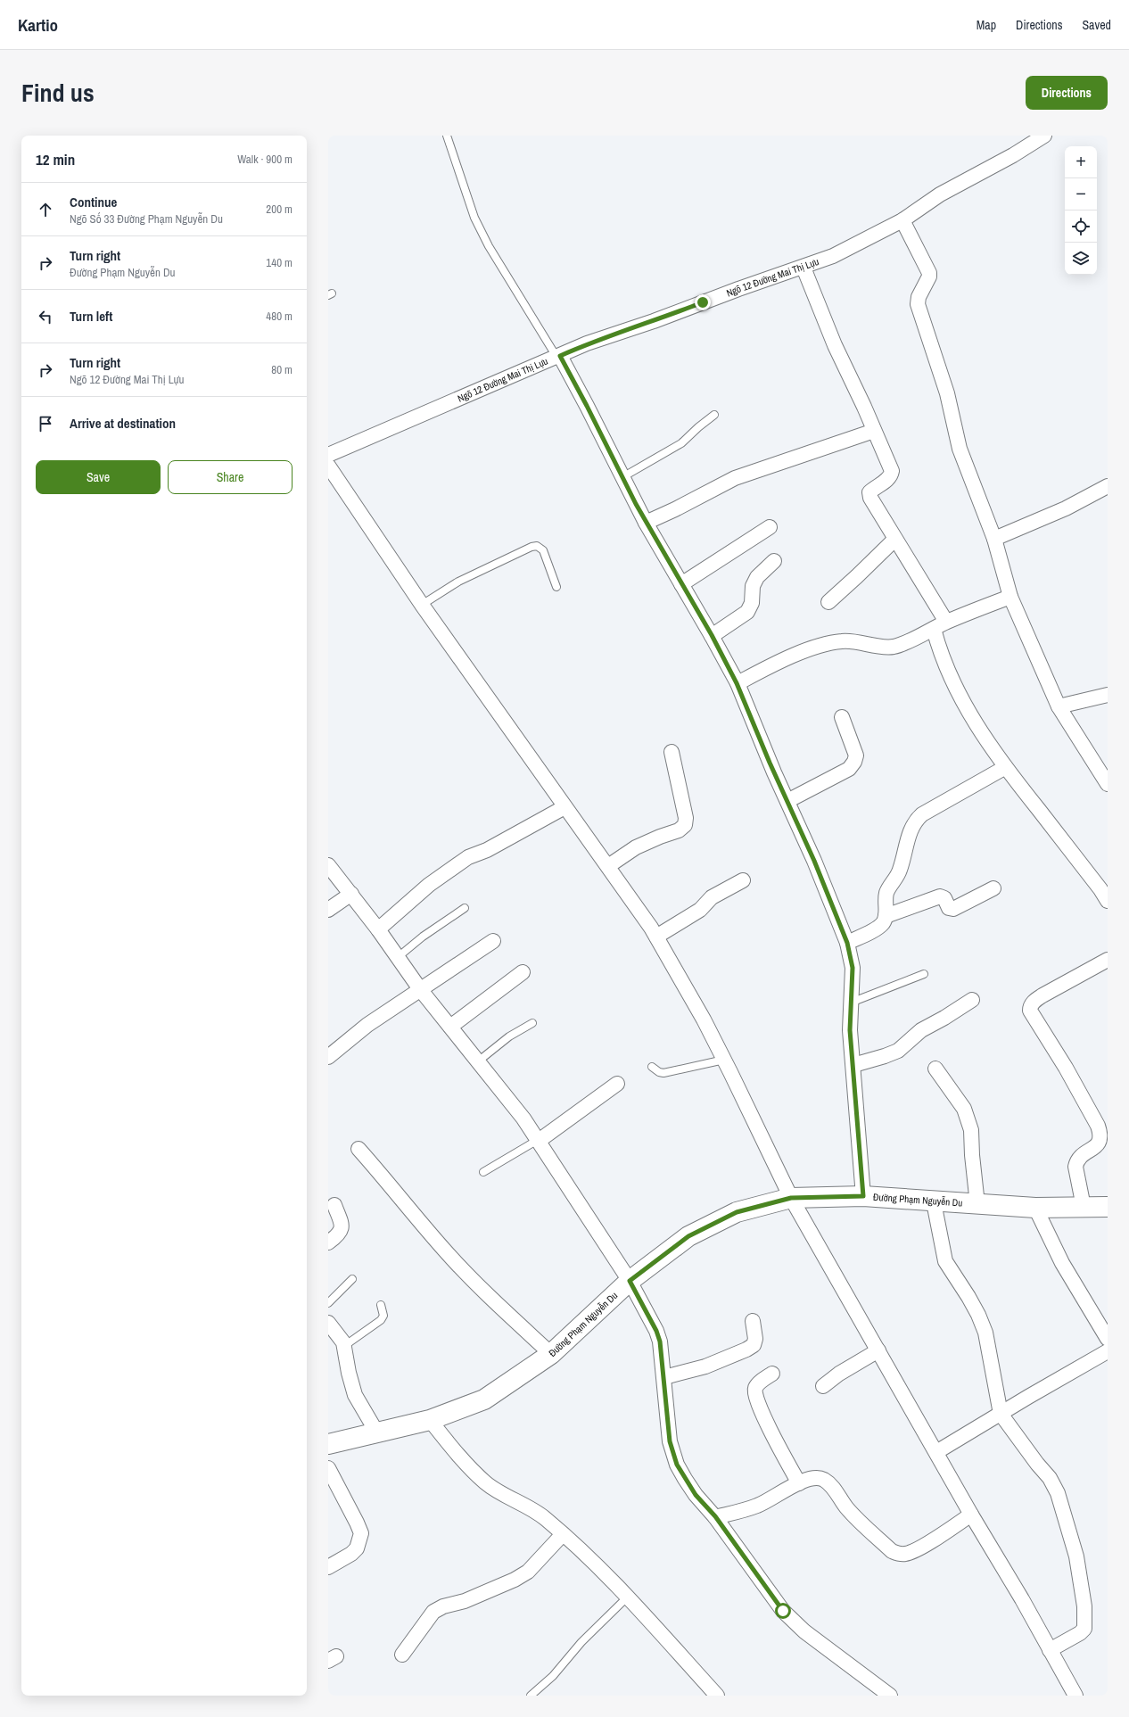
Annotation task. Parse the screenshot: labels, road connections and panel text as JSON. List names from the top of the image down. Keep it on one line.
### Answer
{"streets":{"main road":["Đường Phạm Nguyễn Du"],"street":["Ngõ 12 Đường Mai Thị Lựu"]},"page":{"header":"Kartio","nav":["Map","Directions","Saved"],"title":"Find us","buttons":["Directions",["Save","Share"]],"heading":["12 min","Walk · 900 m"],"map_buttons":["+","−"],"list":[["Continue","Ngõ Số 33 Đường Phạm Nguyễn Du","200 m"],["Turn right","Đường Phạm Nguyễn Du","140 m"],["Turn left","480 m"],["Turn right","Ngõ 12 Đường Mai Thị Lựu","80 m"],"Arrive at destination"]}}
